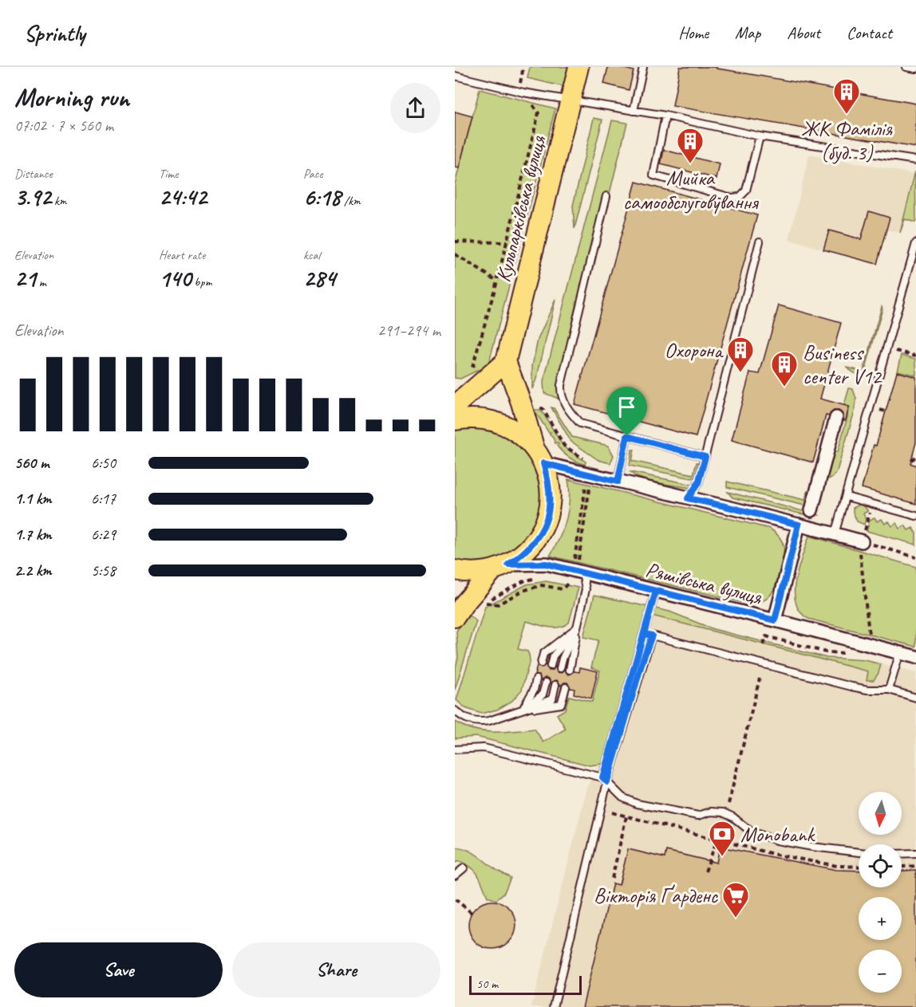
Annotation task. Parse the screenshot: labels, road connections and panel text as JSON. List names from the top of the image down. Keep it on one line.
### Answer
{"streets":{"main road":["Кульпарківська вулиця"],"street":["Ряшівська вулиця"]},"places":{"building":["ЖК Фамілія (буд. 3)","Мийка самообслуговування","Охорона","Business center V12"],"bank":["Monobank"],"supermarket":["Вікторія Ґарденс"]},"scale_bar":"50 m","north":"bottom","page":{"header":"Sprintly","nav":["Home","Map","About","Contact"],"heading":["Morning run","07:02 · 7 × 560 m"],"stats":[["Distance","3.92 km"],["Time","24:42"],["Pace","6:18 /km"],["Elevation","21 m"],["Heart rate","140 bpm"],["kcal","284"]],"chart":["Elevation","291–294 m"],"list":[{"name":"560 m","note":"6:50"},{"name":"1.1 km","note":"6:17"},{"name":"1.7 km","note":"6:29"},{"name":"2.2 km","note":"5:58"}],"map_buttons":["+","−"],"buttons":["Save","Share"],"scale":"50 m"}}
